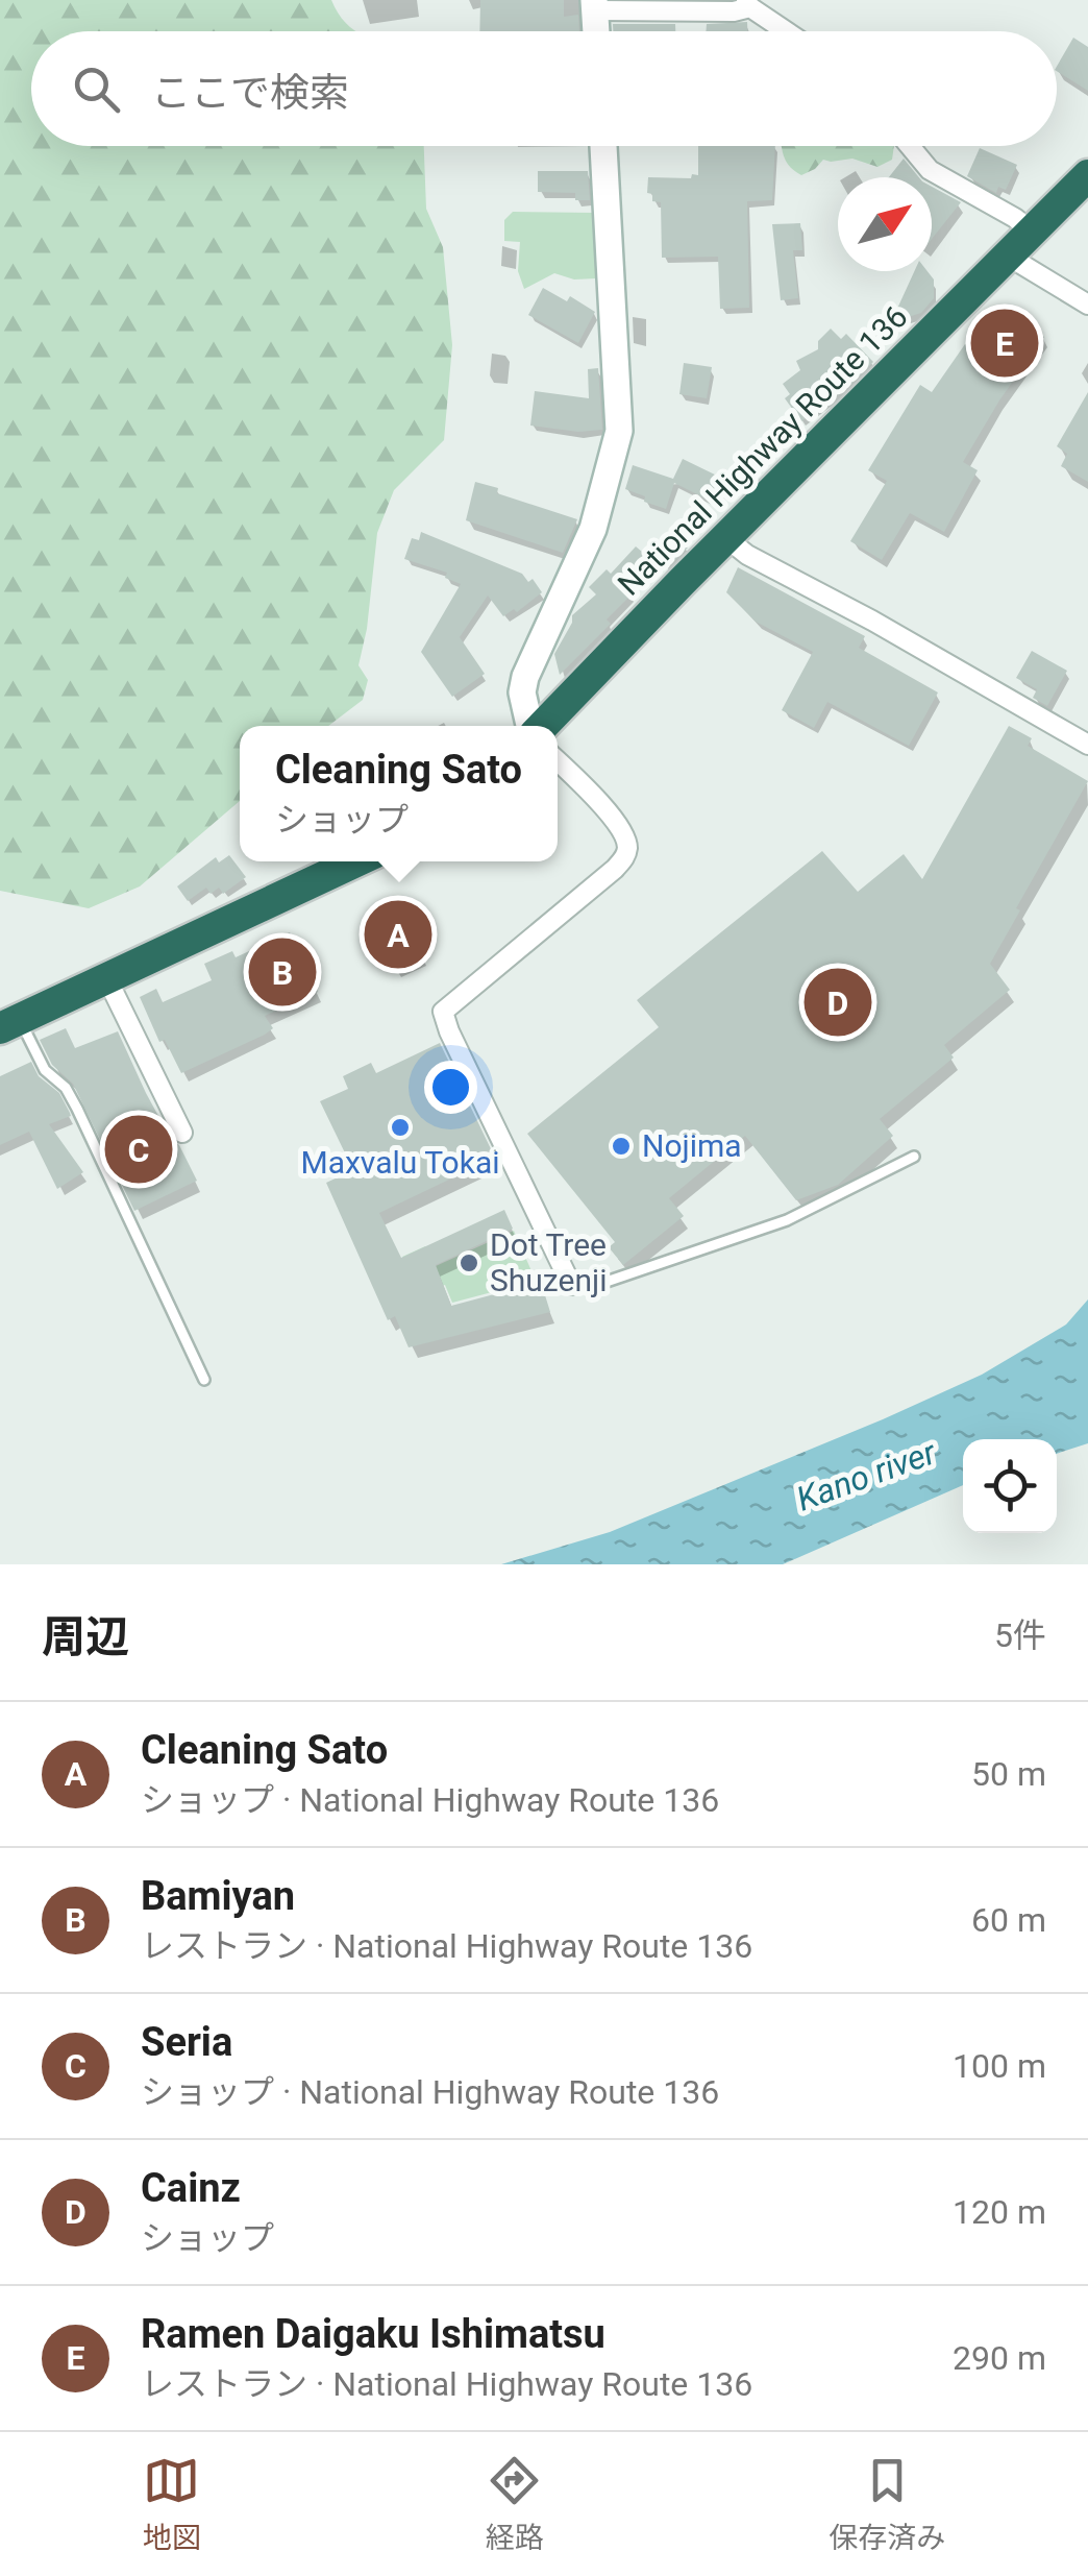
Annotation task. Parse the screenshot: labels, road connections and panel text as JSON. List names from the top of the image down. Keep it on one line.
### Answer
{"streets":{"highway":["National Highway Route 136"]},"water":["Kano river"],"places":["Maxvalu Tokai","Nojima","Dot Tree Shuzenji"],"north":"top right","page":{"search":"ここで検索","pins":["E","A","B","D","C"],"popup":["Cleaning Sato","ショップ"],"heading":["周辺","5件"],"list":[{"mark":"A","name":"Cleaning Sato","note":"ショップ · National Highway Route 136","value":"50 m"},{"mark":"B","name":"Bamiyan","note":"レストラン · National Highway Route 136","value":"60 m"},{"mark":"C","name":"Seria","note":"ショップ · National Highway Route 136","value":"100 m"},{"mark":"D","name":"Cainz","note":"ショップ","value":"120 m"},{"mark":"E","name":"Ramen Daigaku Ishimatsu","note":"レストラン · National Highway Route 136","value":"290 m"}],"nav":["地図","経路","保存済み"]}}
